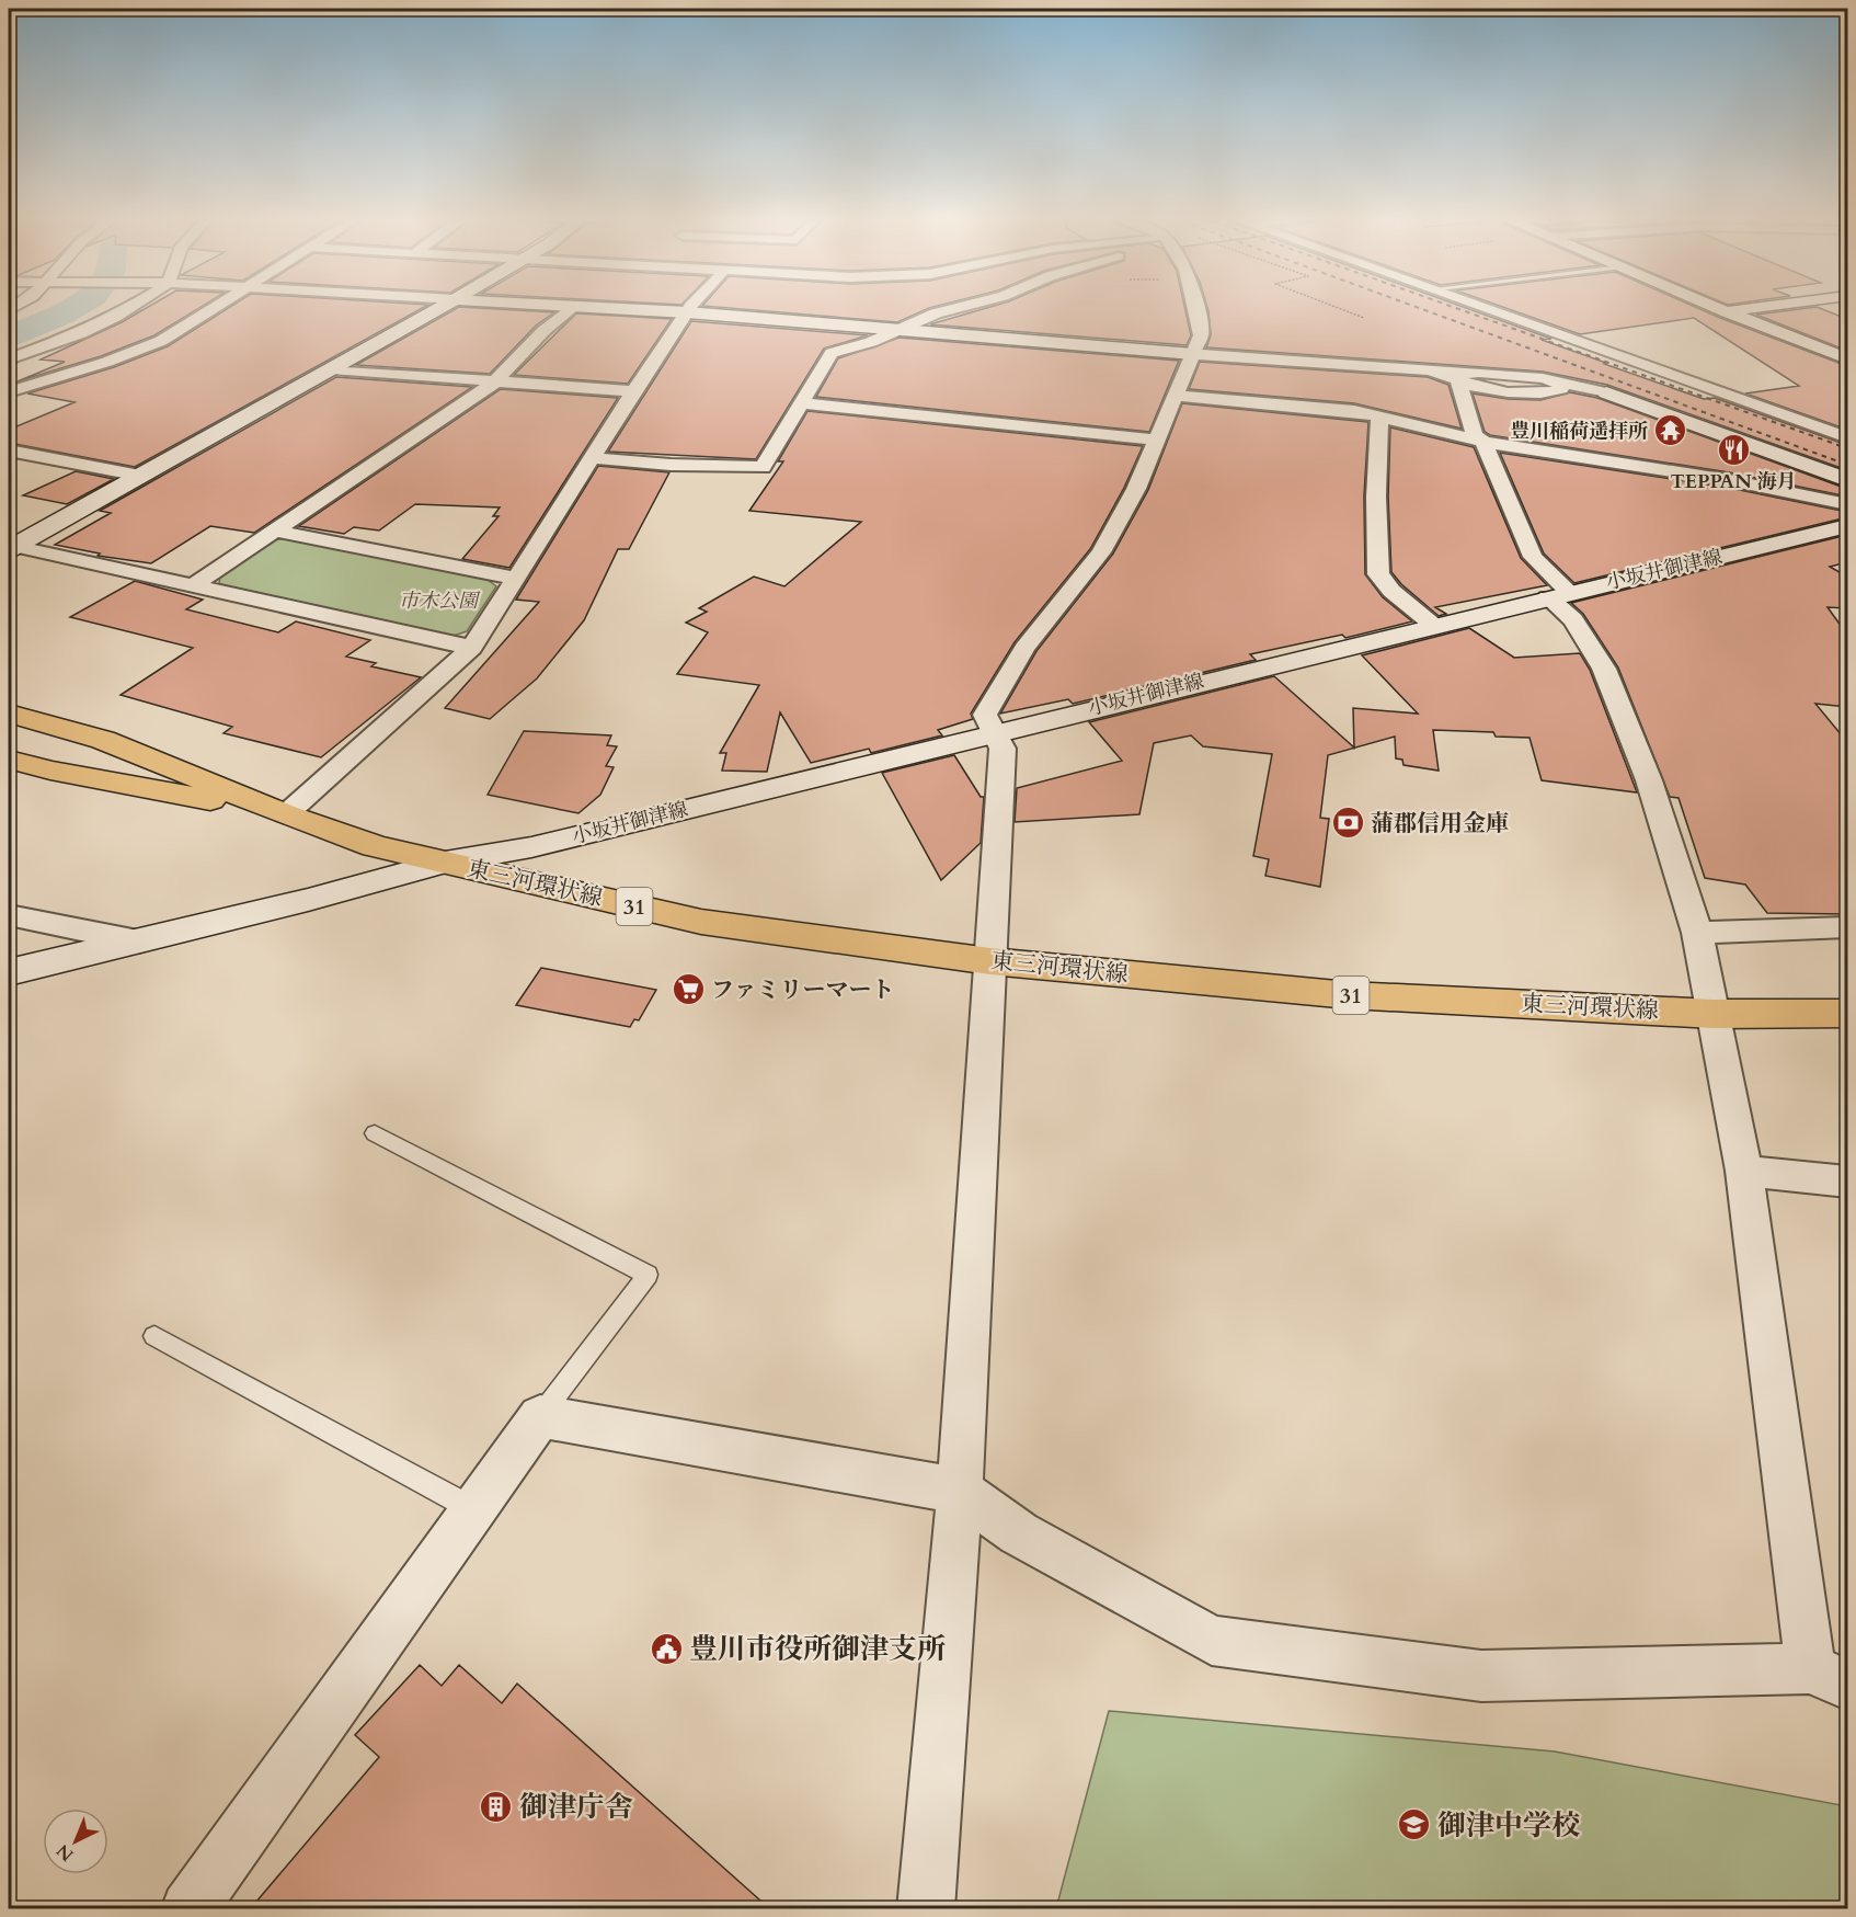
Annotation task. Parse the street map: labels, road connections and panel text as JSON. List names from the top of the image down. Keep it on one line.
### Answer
{"streets":{"main road":["東三河環状線","31"],"street":["小坂井御津線"]},"crossings":[["小坂井御津線","東三河環状線"]],"parks":["市木公園"],"places":{"temple":["豊川稲荷遥拝所"],"restaurant":["TEPPAN 海月"],"bank":["蒲郡信用金庫"],"supermarket":["ファミリーマート"],"public building":["豊川市役所御津支所"],"building":["御津庁舎"],"school or university":["御津中学校"]},"north":"bottom left"}
